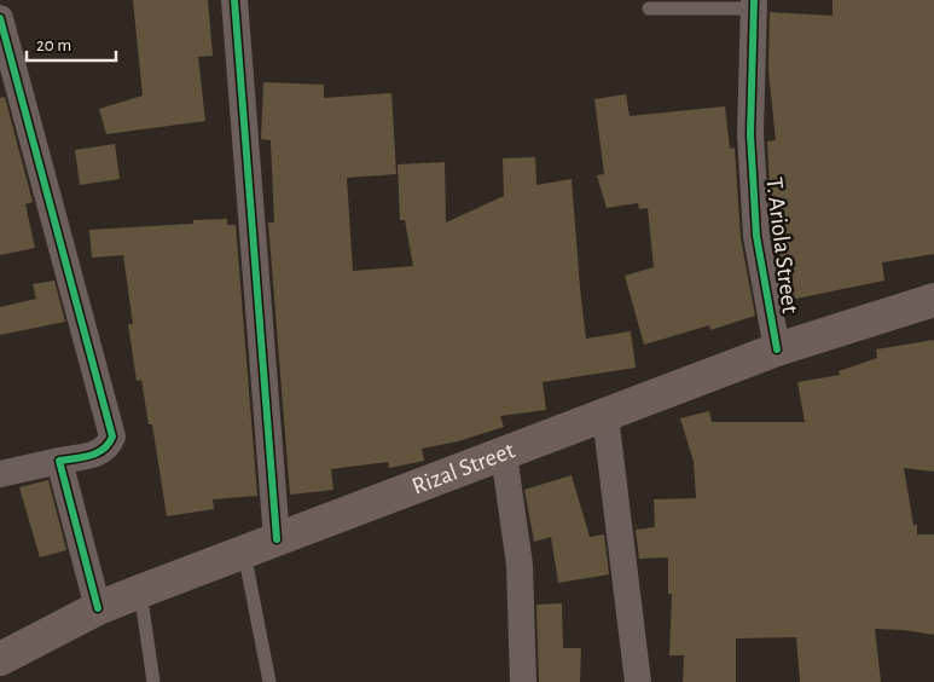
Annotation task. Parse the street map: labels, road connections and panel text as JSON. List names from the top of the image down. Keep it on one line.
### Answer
{"streets":{"main road":["Rizal Street"],"street":["T. Ariola Street"]},"crossings":[["T. Ariola Street","Rizal Street"]],"scale_bar":"20 m"}
